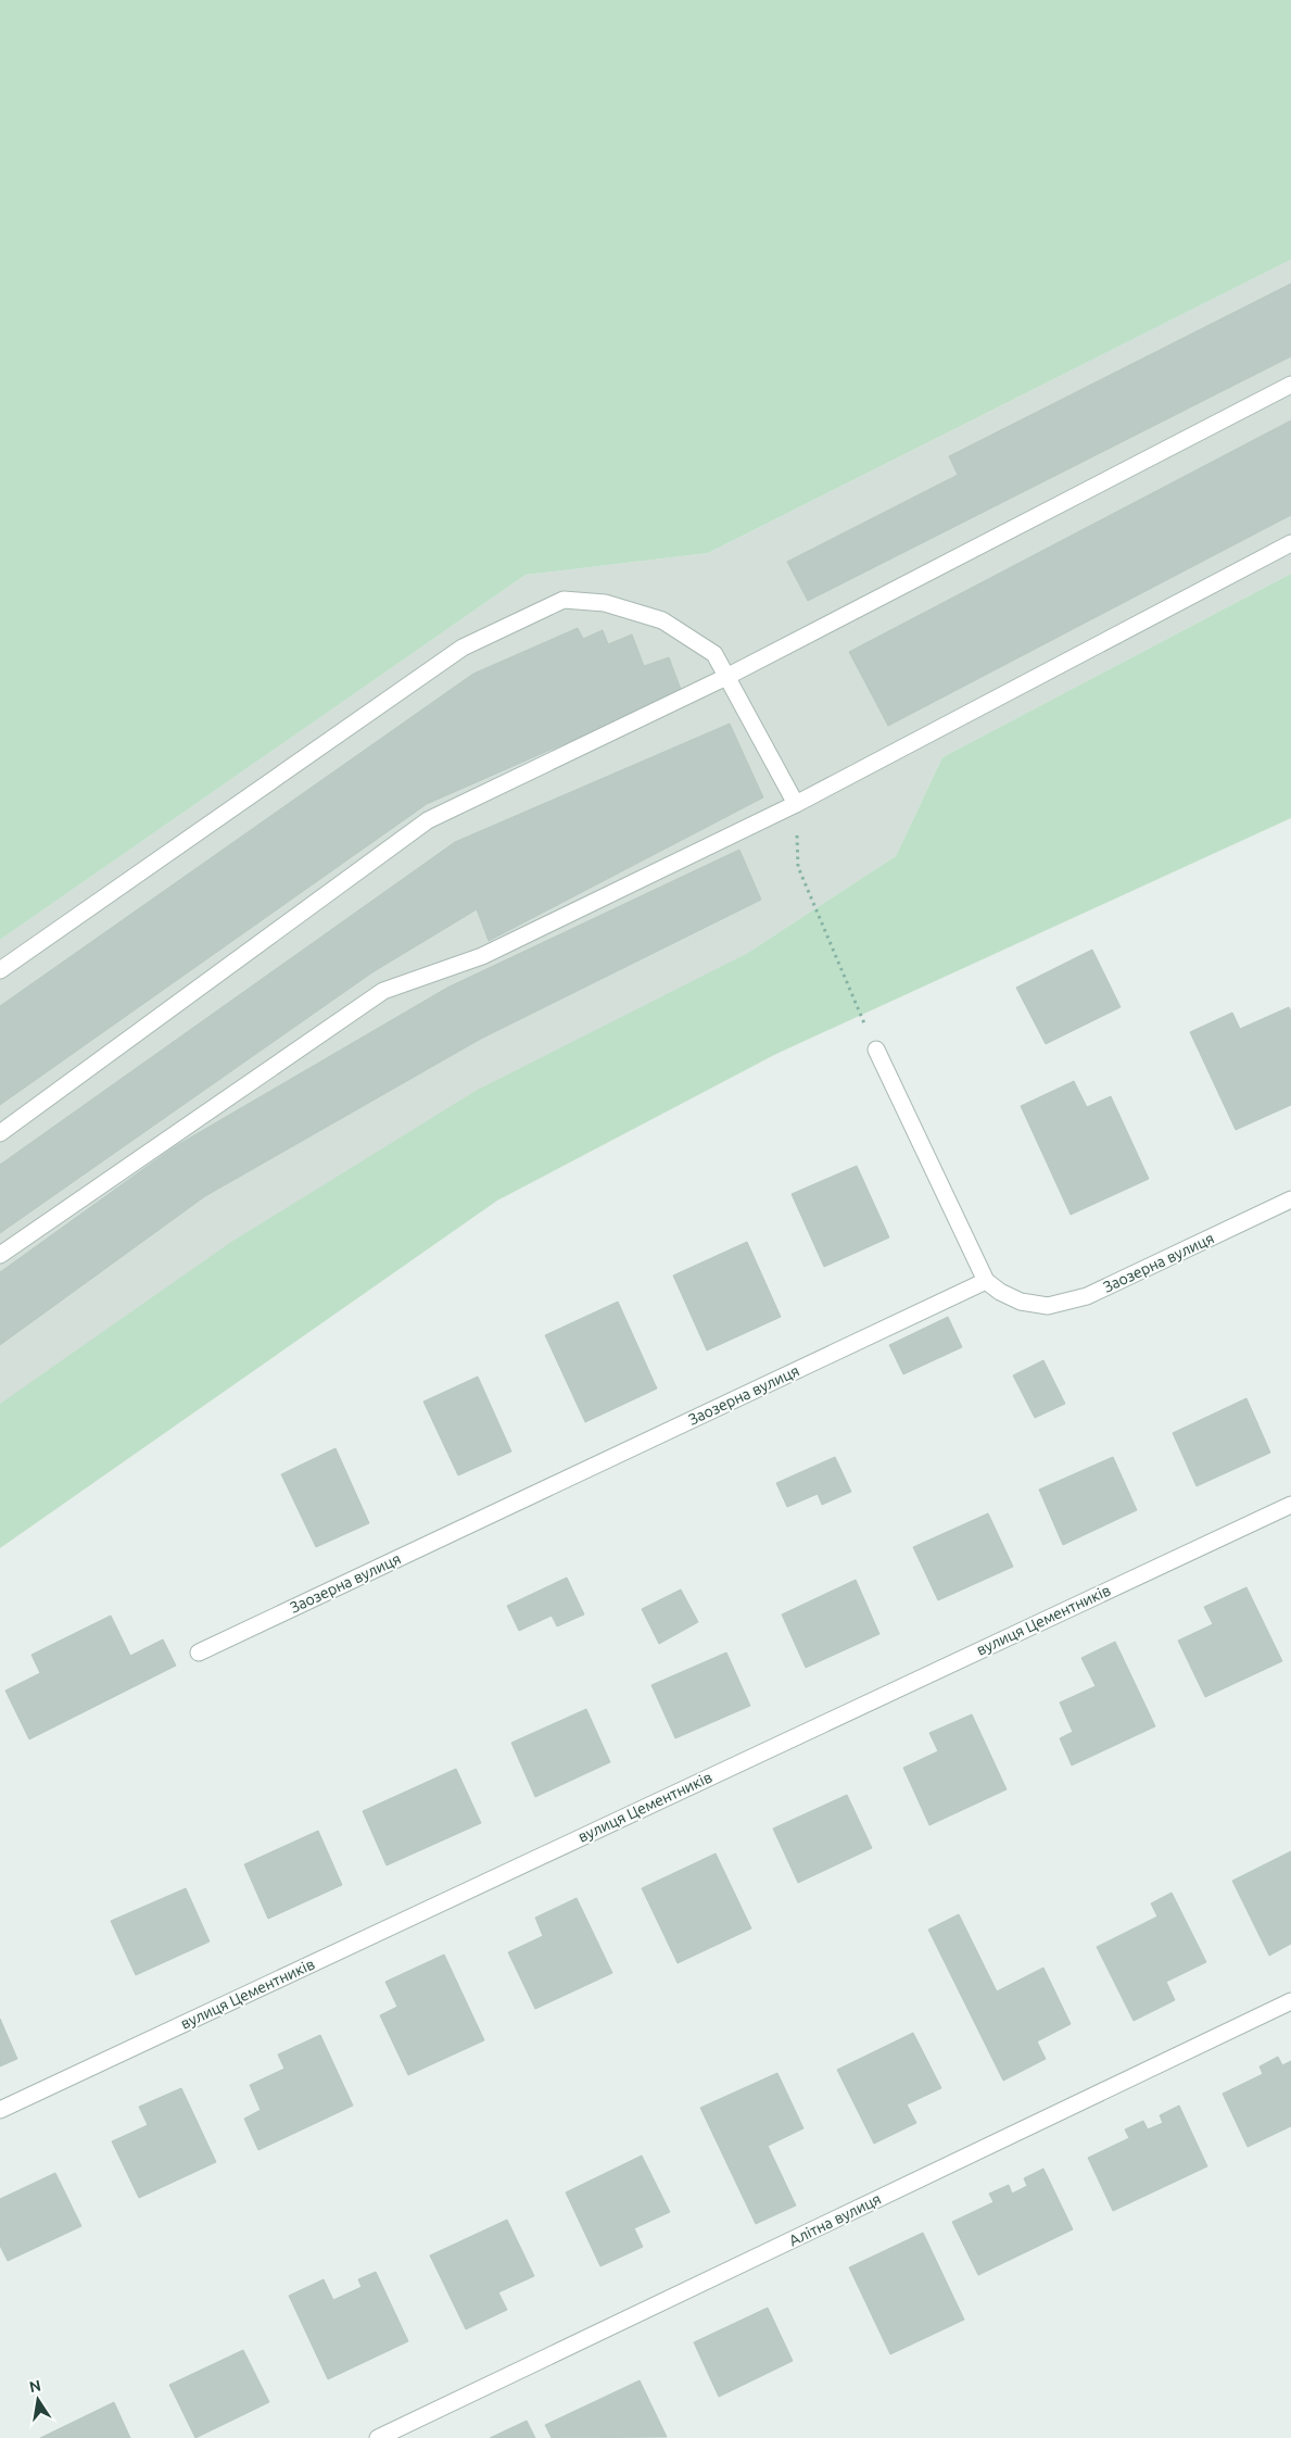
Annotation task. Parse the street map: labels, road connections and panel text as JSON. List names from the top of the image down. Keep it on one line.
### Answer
{"streets":{"street":["Заозерна вулиця","вулиця Цементників","Алітна вулиця"]},"north":"top"}
